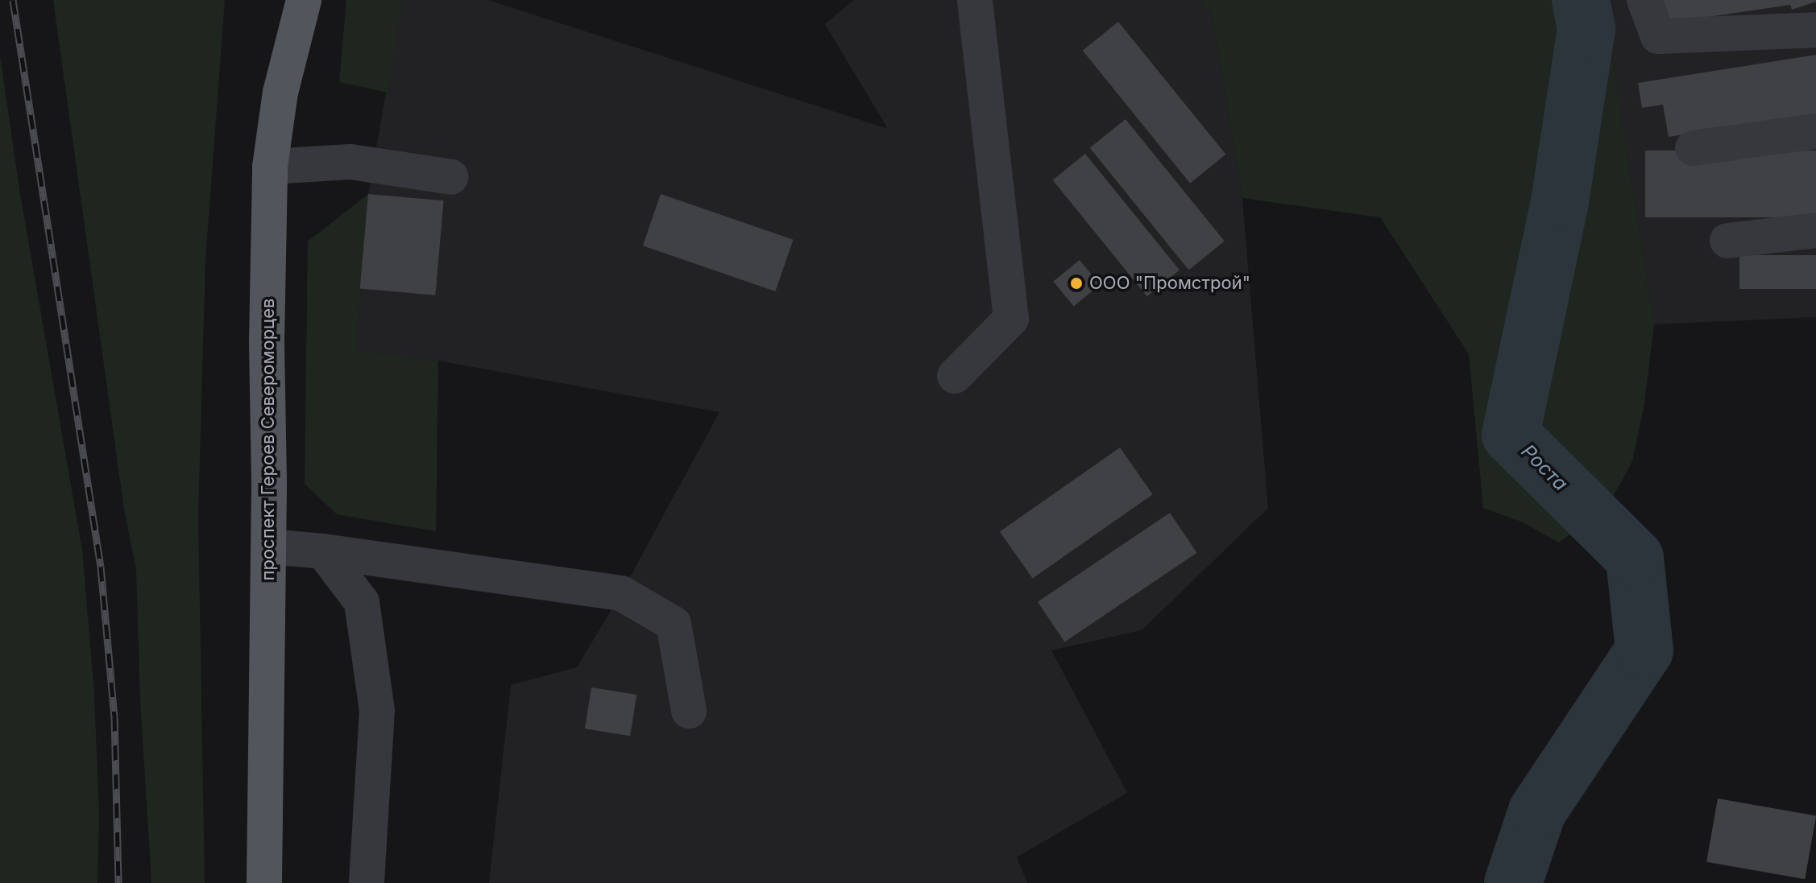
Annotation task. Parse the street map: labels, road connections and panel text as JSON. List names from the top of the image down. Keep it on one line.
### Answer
{"streets":{"main road":["проспект Героев Североморцев"]},"water":["Роста"],"places":["ООО \"Промстрой\""]}
